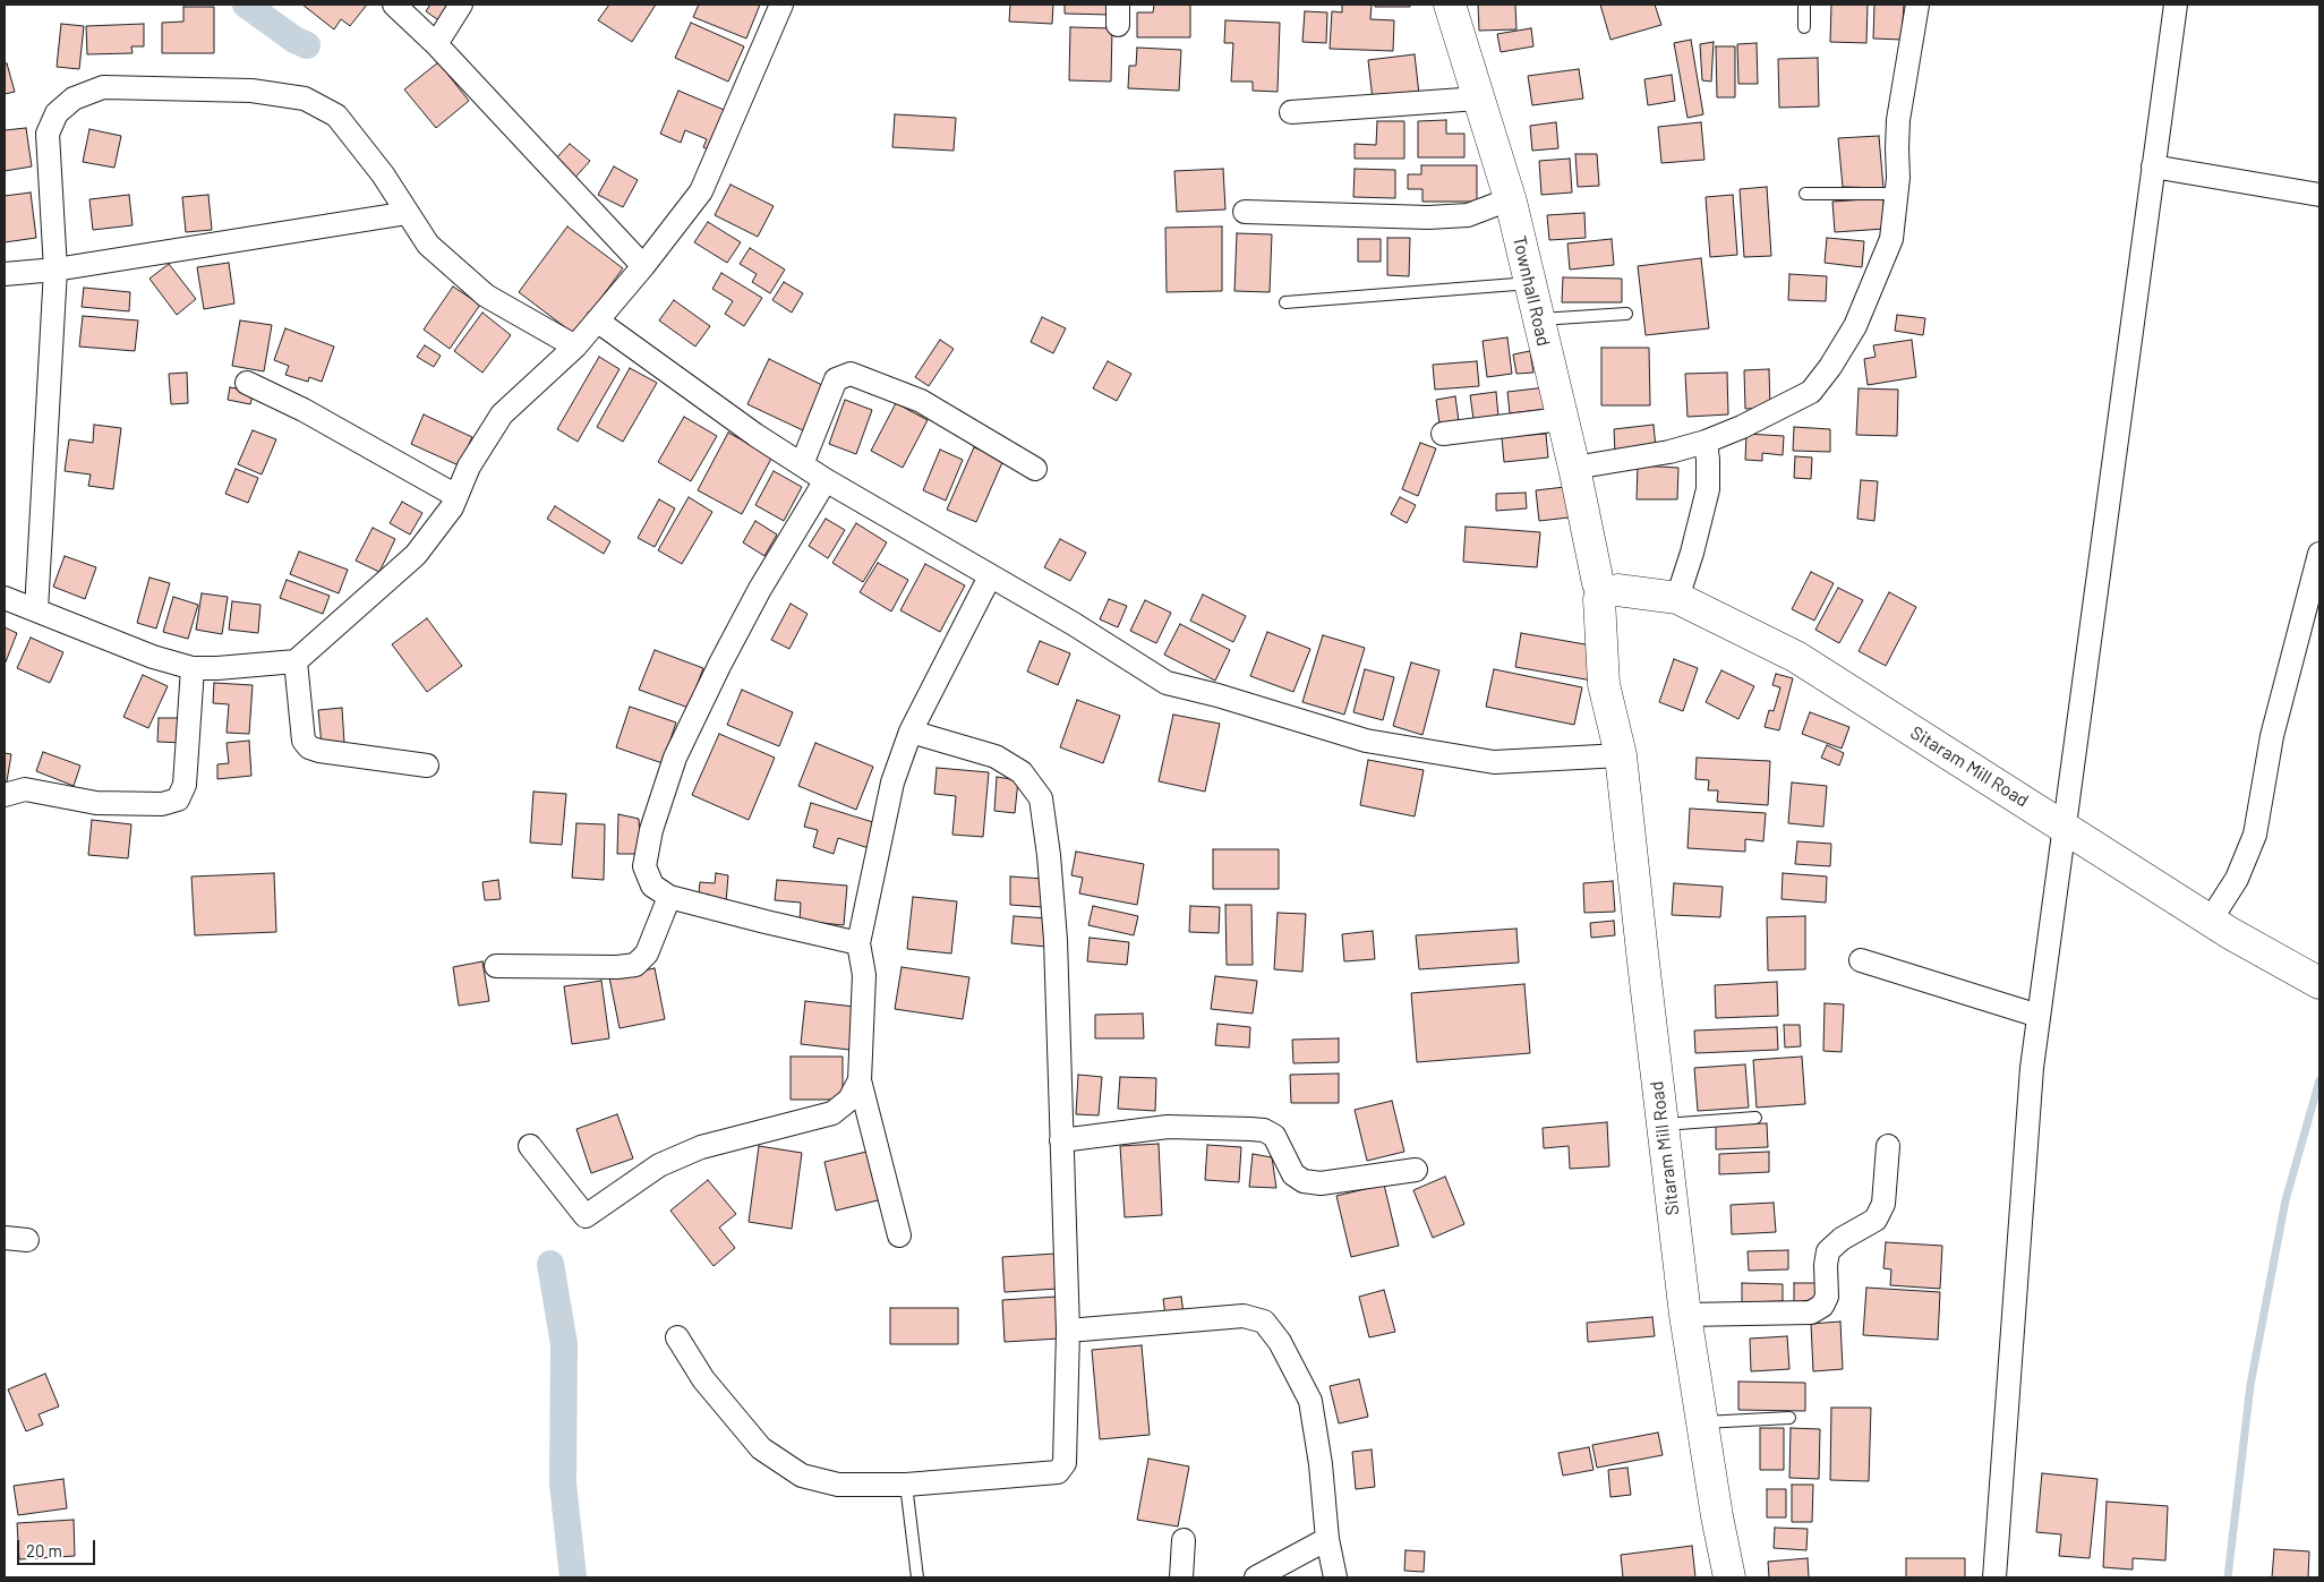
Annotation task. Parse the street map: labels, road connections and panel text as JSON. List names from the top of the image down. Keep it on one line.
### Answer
{"streets":{"main road":["Townhall Road","Sitaram Mill Road"]},"crossings":[["Townhall Road","Sitaram Mill Road"]],"scale_bar":"20 m"}
